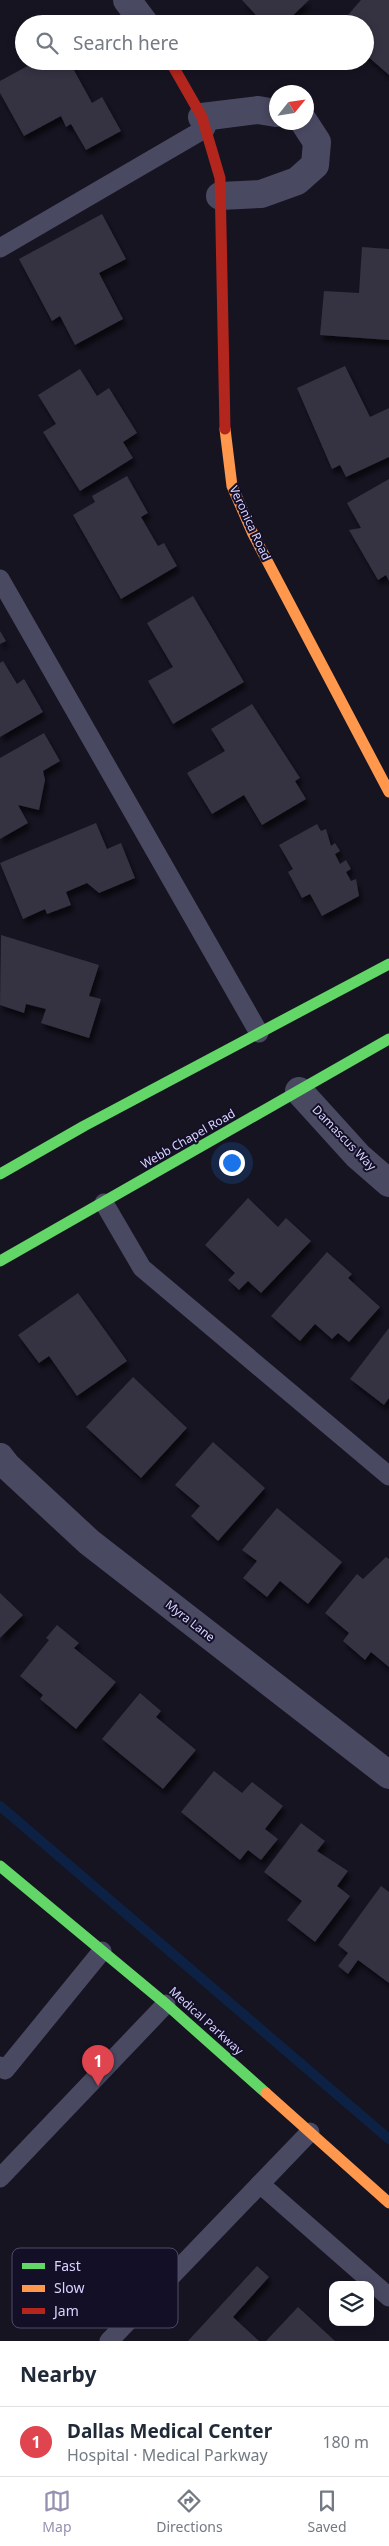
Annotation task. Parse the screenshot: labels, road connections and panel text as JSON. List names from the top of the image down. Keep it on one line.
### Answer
{"streets":{"street":["Veronica Road","Damascus Way","Webb Chapel Road","Myra Lane","Medical Parkway"]},"crossings":[["Damascus Way","Webb Chapel Road"]],"legend":["Fast","Slow","Jam"],"north":"top right","page":{"search":"Search here","pins":"1","heading":"Nearby","list":[{"mark":"1","name":"Dallas Medical Center","note":"Hospital · Medical Parkway","value":"180 m"}],"nav":["Map","Directions","Saved"]}}
